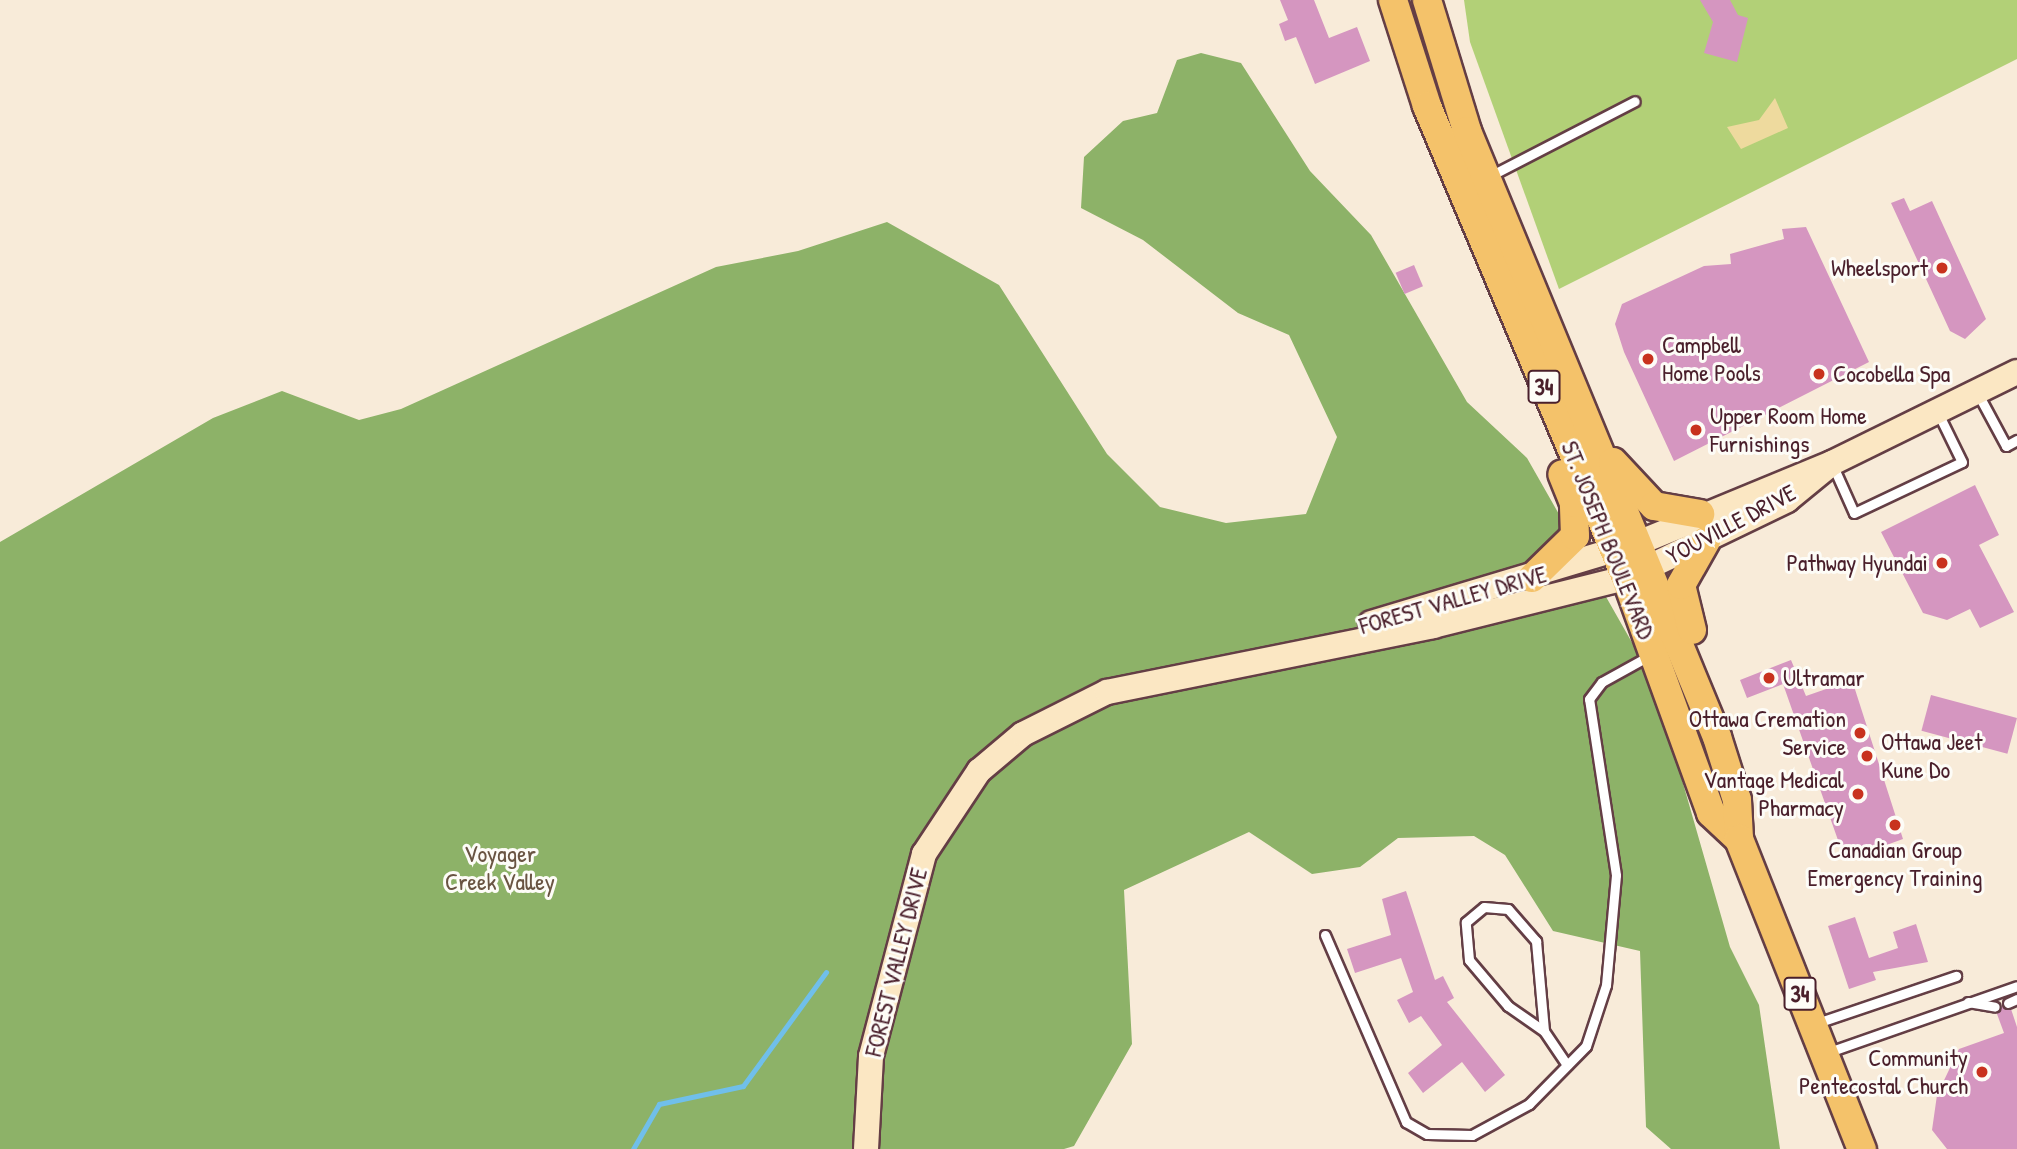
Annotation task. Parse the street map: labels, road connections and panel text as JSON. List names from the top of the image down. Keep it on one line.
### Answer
{"streets":{"main road":["34","ST. JOSEPH BOULEVARD"],"street":["YOUVILLE DRIVE","FOREST VALLEY DRIVE"]},"crossings":[["YOUVILLE DRIVE","ST. JOSEPH BOULEVARD"],["YOUVILLE DRIVE","FOREST VALLEY DRIVE"],["ST. JOSEPH BOULEVARD","FOREST VALLEY DRIVE"]],"parks":["Voyager Creek Valley"],"places":["Wheelsport","Campbell Home Pools","Cocobella Spa","Upper Room Home Furnishings","Pathway Hyundai","Ultramar","Ottawa Cremation Service","Ottawa Jeet Kune Do","Vantage Medical Pharmacy","Canadian Group Emergency Training","Community Pentecostal Church"]}
